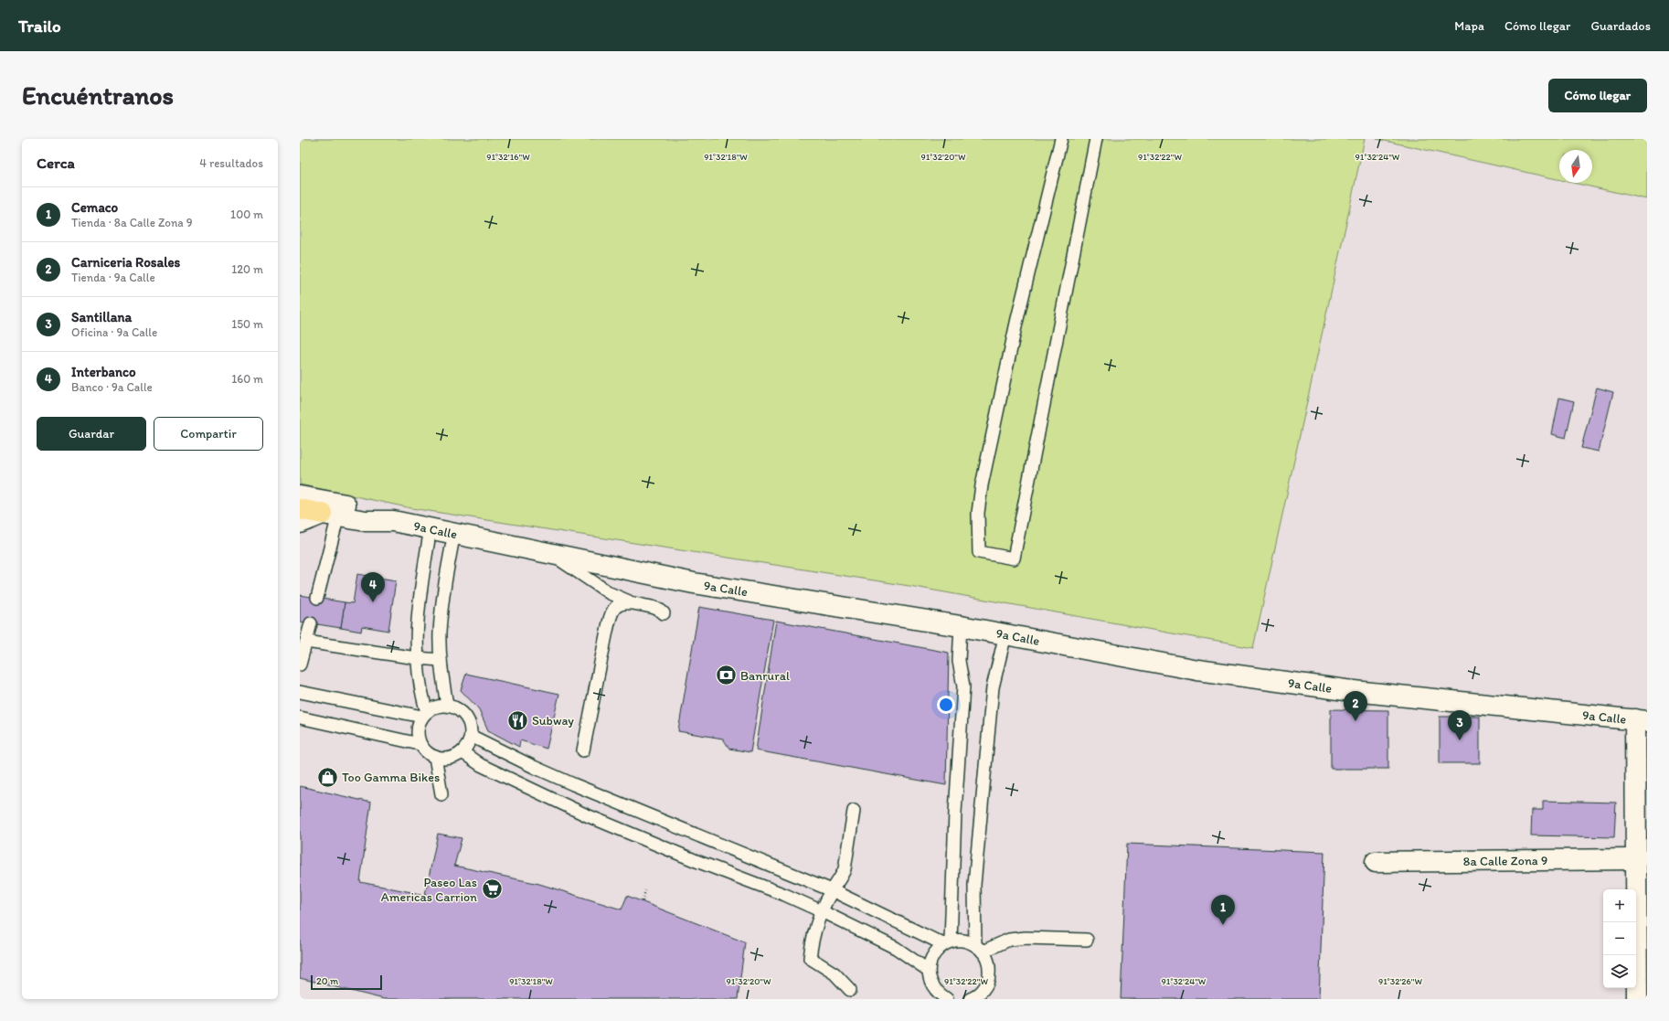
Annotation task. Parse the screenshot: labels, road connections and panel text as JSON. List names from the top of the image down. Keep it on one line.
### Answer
{"streets":{"street":["9a Calle","8a Calle Zona 9"]},"places":{"bank":["Banrural"],"restaurant":["Subway"],"shop":["Too Gamma Bikes"],"supermarket":["Paseo Las Americas Carrion"]},"scale_bar":"20 m","north":"bottom","page":{"header":"Trailo","nav":["Mapa","Cómo llegar","Guardados"],"buttons":["Cómo llegar",["Guardar","Compartir"]],"title":"Encuéntranos","heading":["Cerca","4 resultados"],"list":[{"mark":"1","name":"Cemaco","note":"Tienda · 8a Calle Zona 9","value":"100 m"},{"mark":"2","name":"Carniceria Rosales","note":"Tienda · 9a Calle","value":"120 m"},{"mark":"3","name":"Santillana","note":"Oficina · 9a Calle","value":"150 m"},{"mark":"4","name":"Interbanco","note":"Banco · 9a Calle","value":"160 m"}],"pins":["4","2","3","1"],"map_buttons":["+","−"],"scale":"20 m"},"coordinates":["91°32'16\"W","91°32'18\"W","91°32'20\"W","91°32'22\"W","91°32'24\"W","91°32'26\"W"]}
